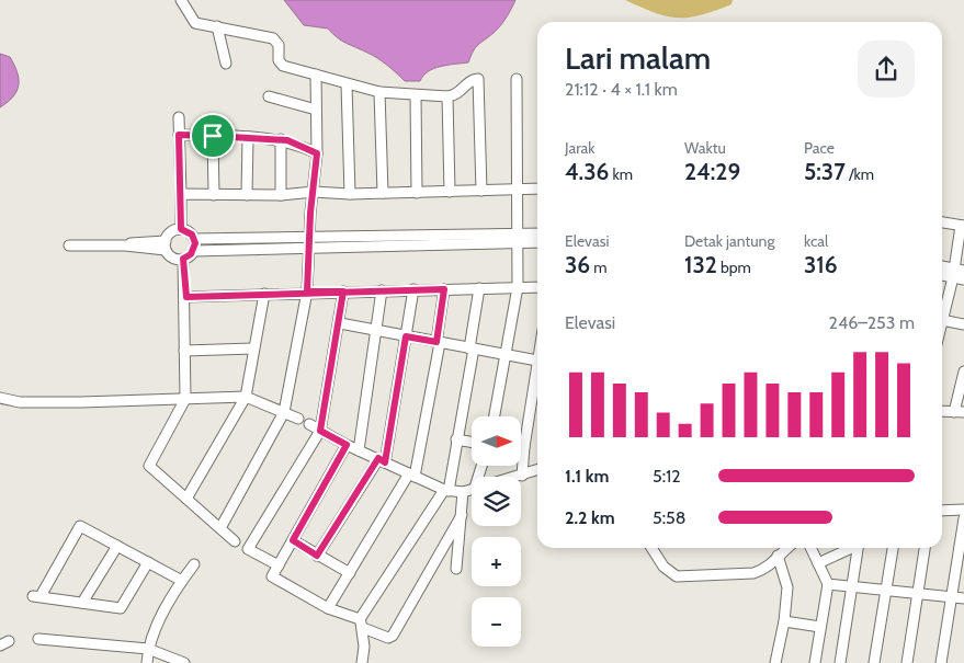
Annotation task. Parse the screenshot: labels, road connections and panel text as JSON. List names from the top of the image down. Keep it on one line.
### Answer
{"north":"right","page":{"heading":["Lari malam","21:12 · 4 × 1.1 km"],"stats":[["Jarak","4.36 km"],["Waktu","24:29"],["Pace","5:37 /km"],["Elevasi","36 m"],["Detak jantung","132 bpm"],["kcal","316"]],"chart":["Elevasi","246–253 m"],"map_buttons":["+","−"],"list":[{"name":"1.1 km","note":"5:12"},{"name":"2.2 km","note":"5:58"}]}}
